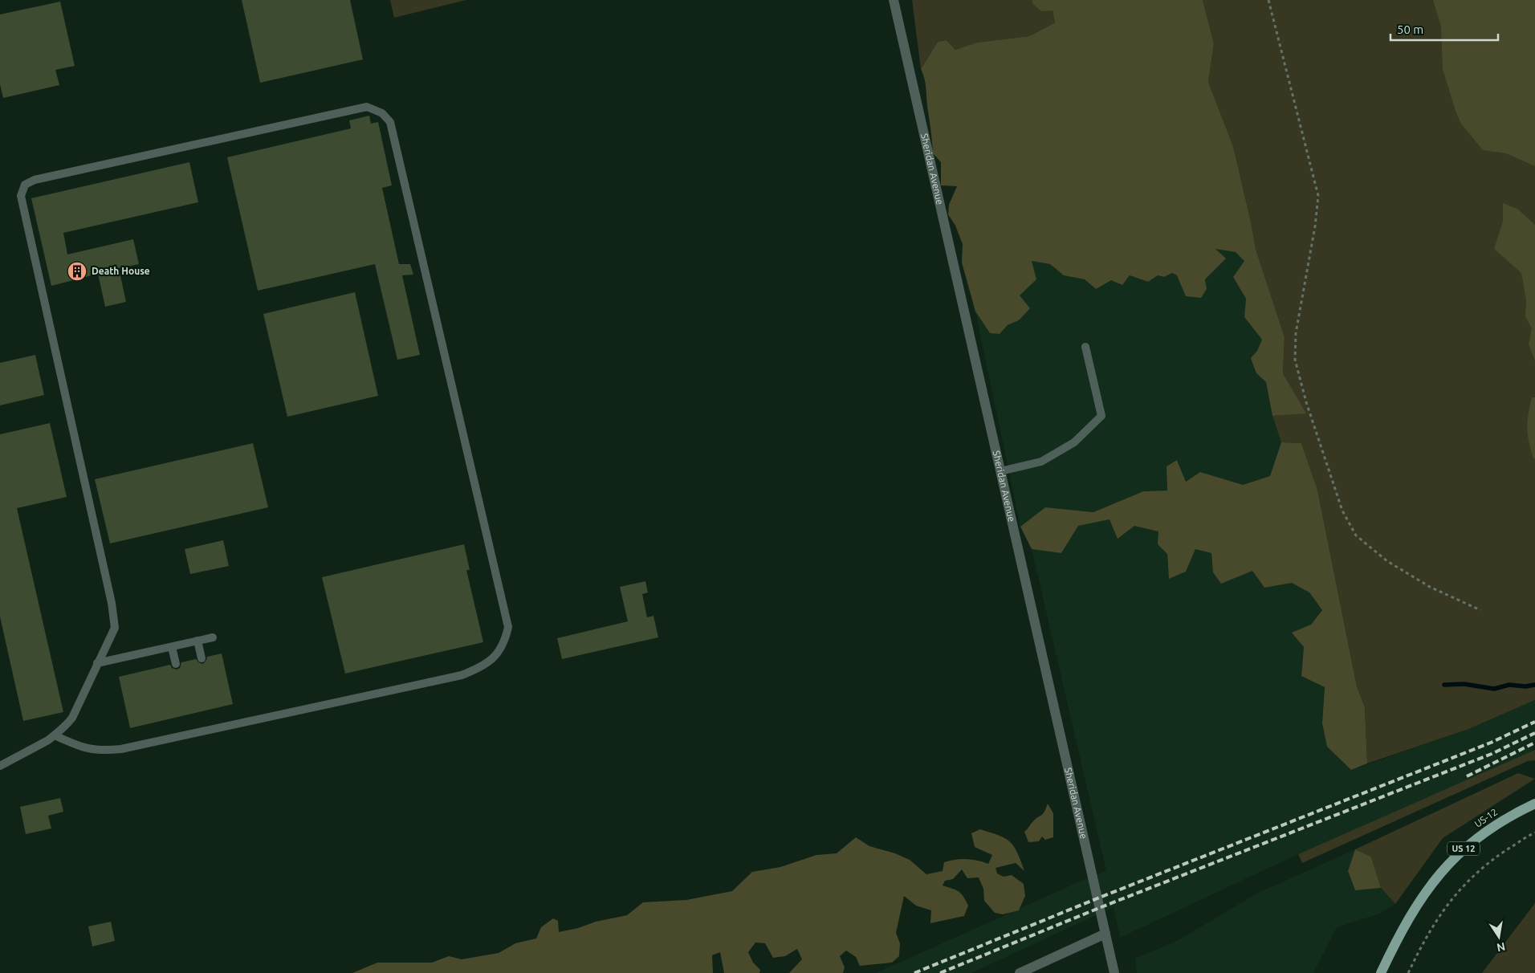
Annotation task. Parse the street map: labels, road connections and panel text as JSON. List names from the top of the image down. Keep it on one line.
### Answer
{"streets":{"main road":["US-12","US 12"],"street":["Sheridan Avenue"]},"places":{"building":["Death House"]},"scale_bar":"50 m","north":"bottom"}
